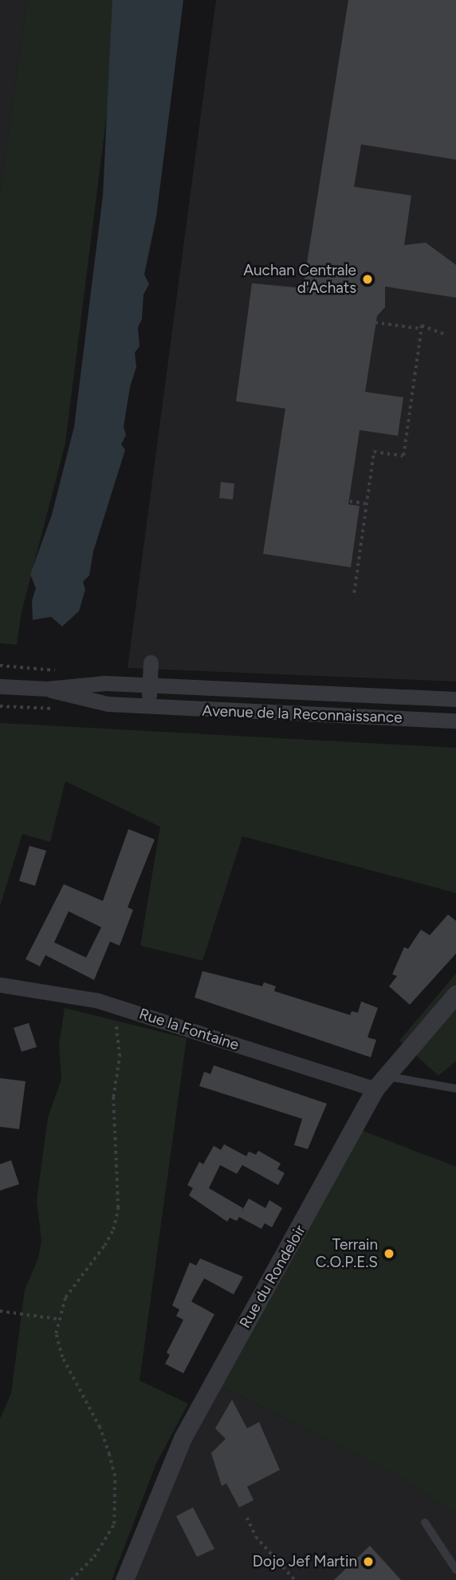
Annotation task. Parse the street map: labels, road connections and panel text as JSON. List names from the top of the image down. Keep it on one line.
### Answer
{"streets":{"street":["Avenue de la Reconnaissance","Rue la Fontaine","Rue du Rondeloir"]},"crossings":[["Rue la Fontaine","Rue du Rondeloir"]],"places":["Auchan Centrale d'Achats","Terrain C.O.P.E.S","Dojo Jef Martin"]}
